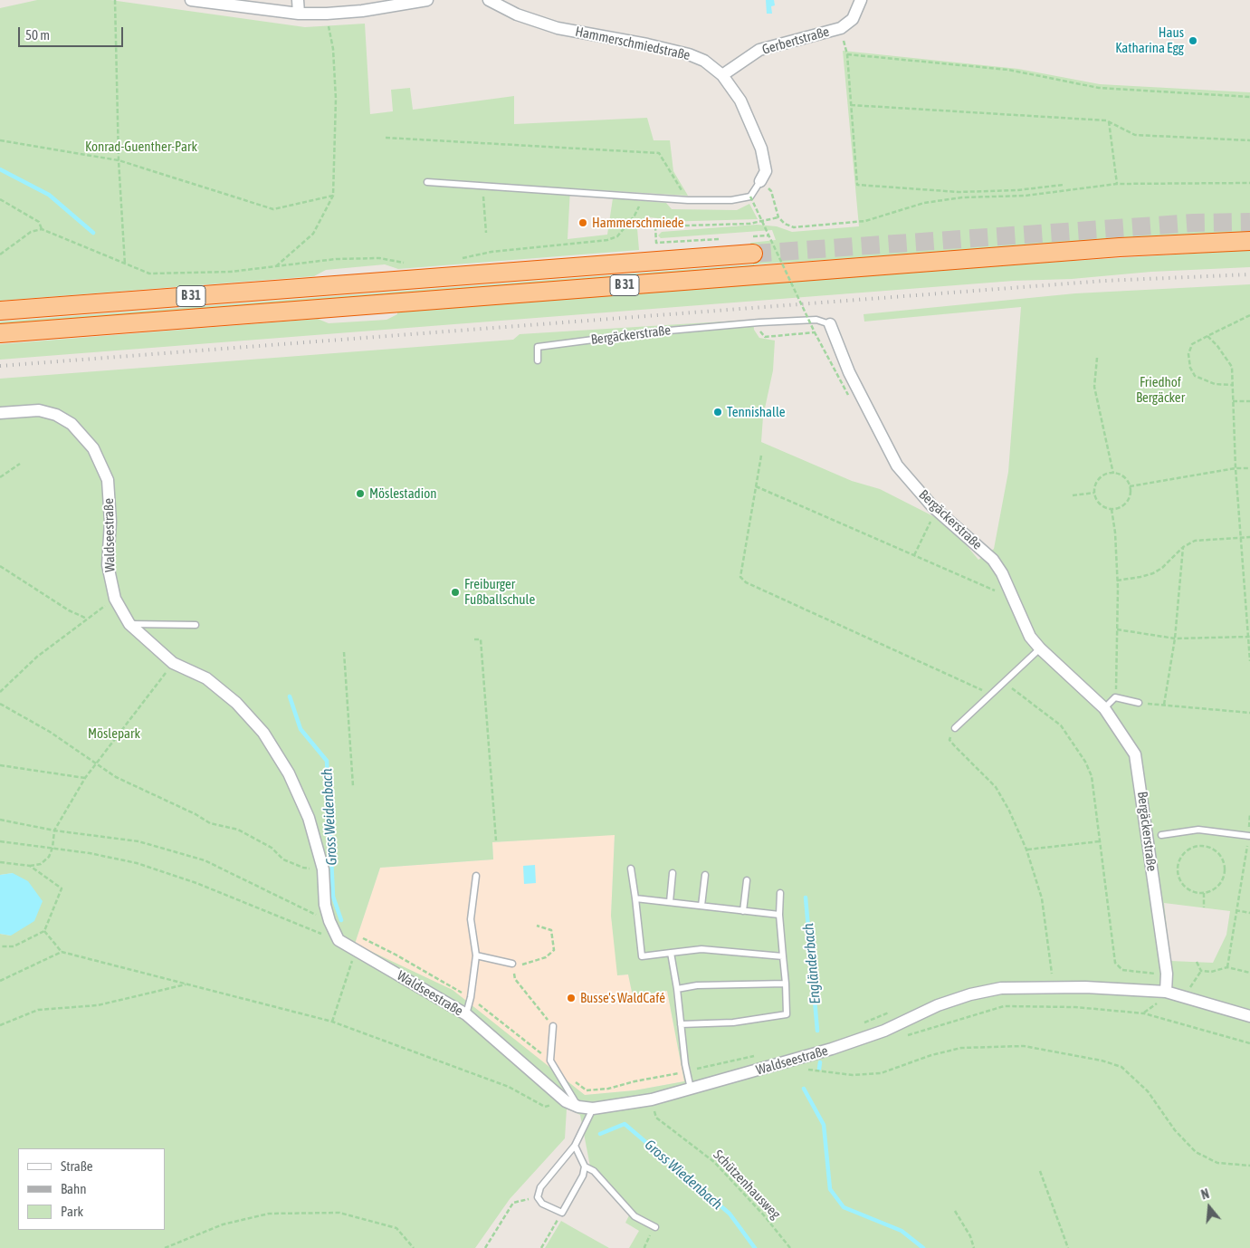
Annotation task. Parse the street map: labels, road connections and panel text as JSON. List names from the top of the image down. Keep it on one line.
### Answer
{"streets":{"highway":["B 31"],"street":["Gerbertstraße","Hammerschmiedstraße","Bergäckerstraße","Waldseestraße"],"path":["Schützenhausweg"]},"crossings":[["Gerbertstraße","Hammerschmiedstraße"],["Bergäckerstraße","Waldseestraße"],["Waldseestraße","Schützenhausweg"]],"water":["Gross Weidenbach","Engländerbach","Gross Wiedenbach"],"parks":["Konrad-Guenther-Park","Friedhof Bergäcker","Möslepark"],"places":["Haus Katharina Egg","Hammerschmiede","Tennishalle","Möslestadion","Freiburger Fußballschule","Busse's WaldCafé"],"legend":["Straße","Bahn","Park"],"scale_bar":"50 m","north":"top"}
